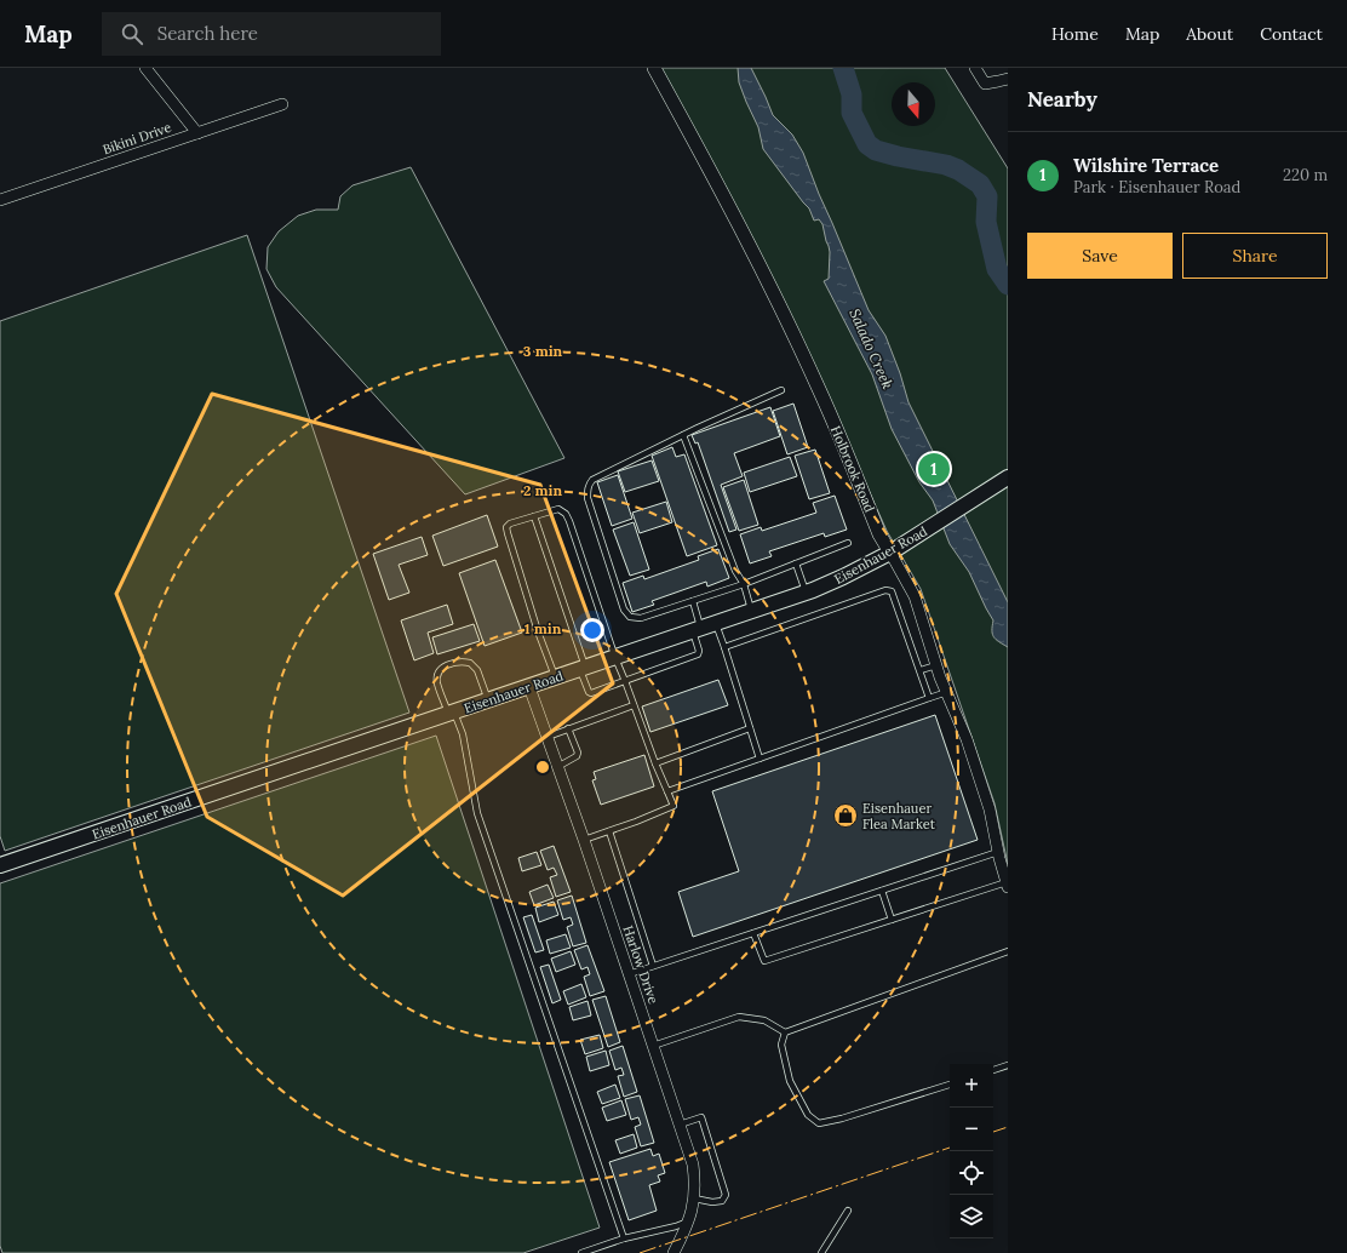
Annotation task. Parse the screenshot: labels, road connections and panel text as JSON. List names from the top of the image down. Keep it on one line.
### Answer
{"streets":{"main road":["Eisenhauer Road"],"street":["Bikini Drive","Holbrook Road","Harlow Drive"]},"crossings":[["Holbrook Road","Eisenhauer Road"],["Eisenhauer Road","Harlow Drive"]],"water":["Salado Creek"],"places":{"shop":["Eisenhauer Flea Market"]},"north":"bottom","page":{"header":"Map","search":"Search here","nav":["Home","Map","About","Contact"],"heading":"Nearby","list":[{"mark":"1","name":"Wilshire Terrace","note":"Park · Eisenhauer Road","value":"220 m"}],"buttons":["Save","Share"],"pins":"1","map_buttons":["+","−"]},"rings":["3 min","2 min","1 min"]}
